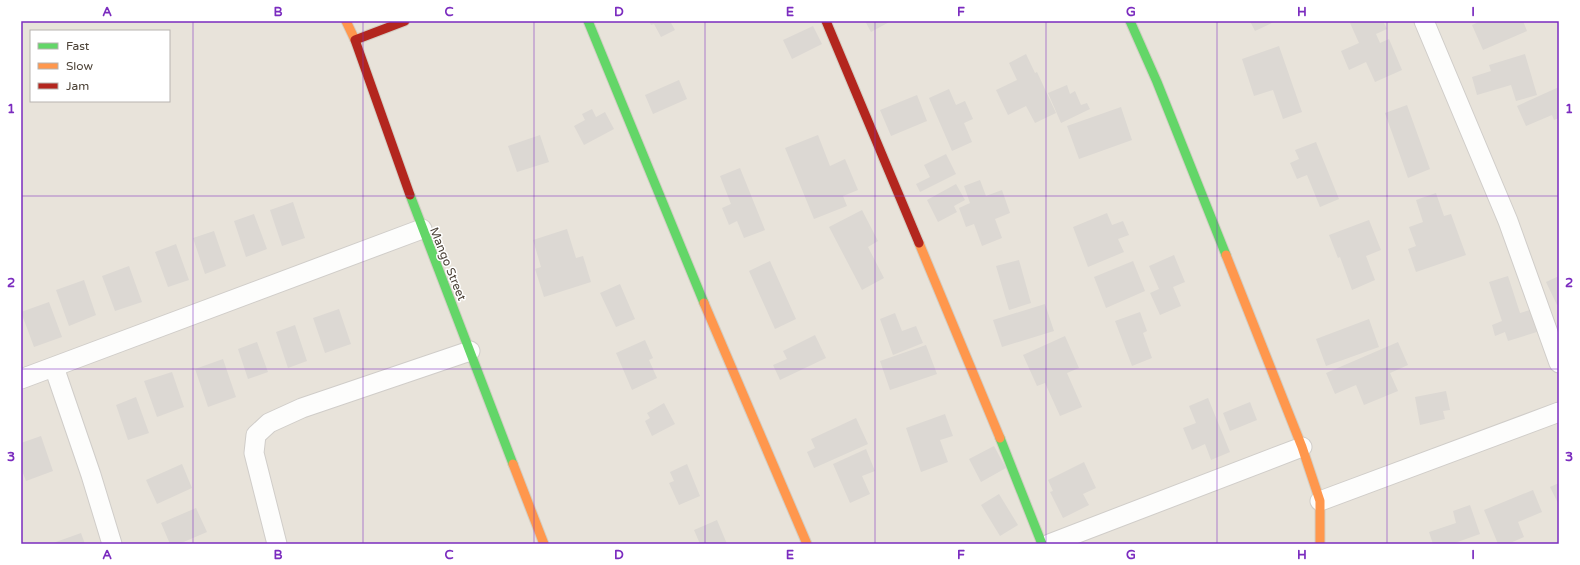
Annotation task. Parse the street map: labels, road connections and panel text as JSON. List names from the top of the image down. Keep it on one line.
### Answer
{"streets":{"street":["Mango Street"]},"legend":["Fast","Slow","Jam"],"grid":{"columns":["A","B","C","D","E","F","G","H","I"],"rows":["1","2","3"]}}
